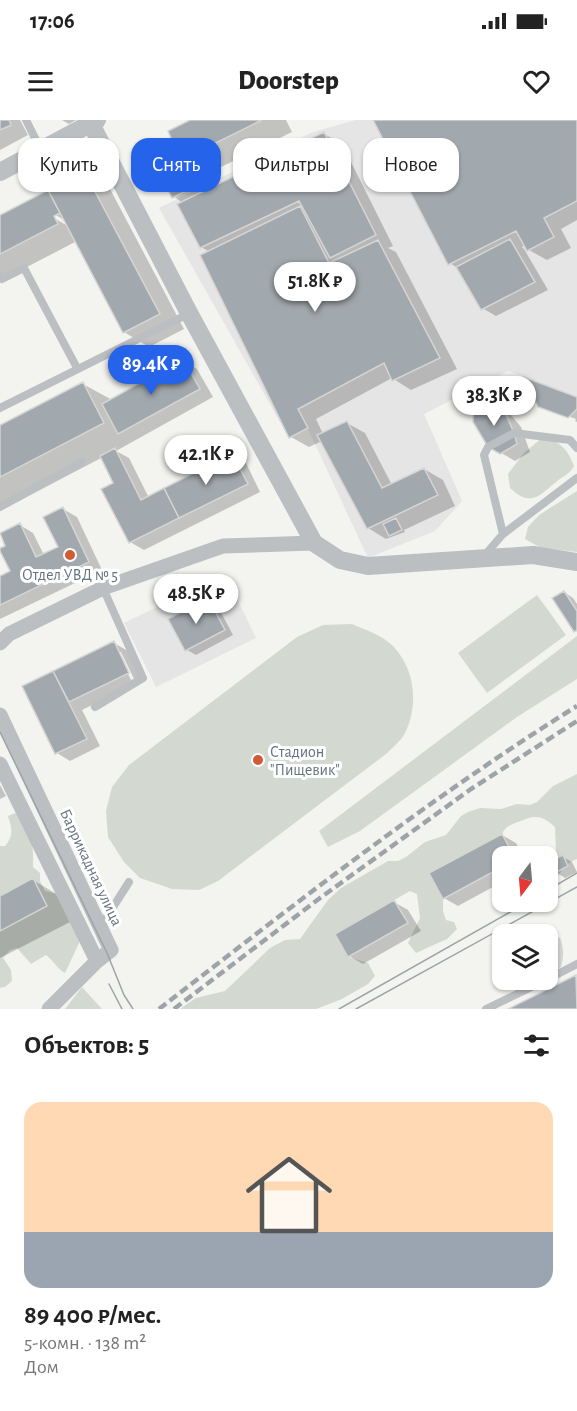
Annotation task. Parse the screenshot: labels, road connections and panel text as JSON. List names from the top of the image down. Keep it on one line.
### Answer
{"streets":{"street":["Баррикадная улица"]},"places":["Отдел УВД № 5","Стадион \"Пищевик\""],"north":"bottom","page":{"status":"17:06","header":"Doorstep","chip":["Купить","Снять","Фильтры","Новое"],"price":["51.8K ₽","89.4K ₽","38.3K ₽","42.1K ₽","48.5K ₽"],"heading":"Объектов: 5","list":[{"name":"89 400 ₽/мес.","note":"5-комн. · 138 m² · Дом"}]}}
